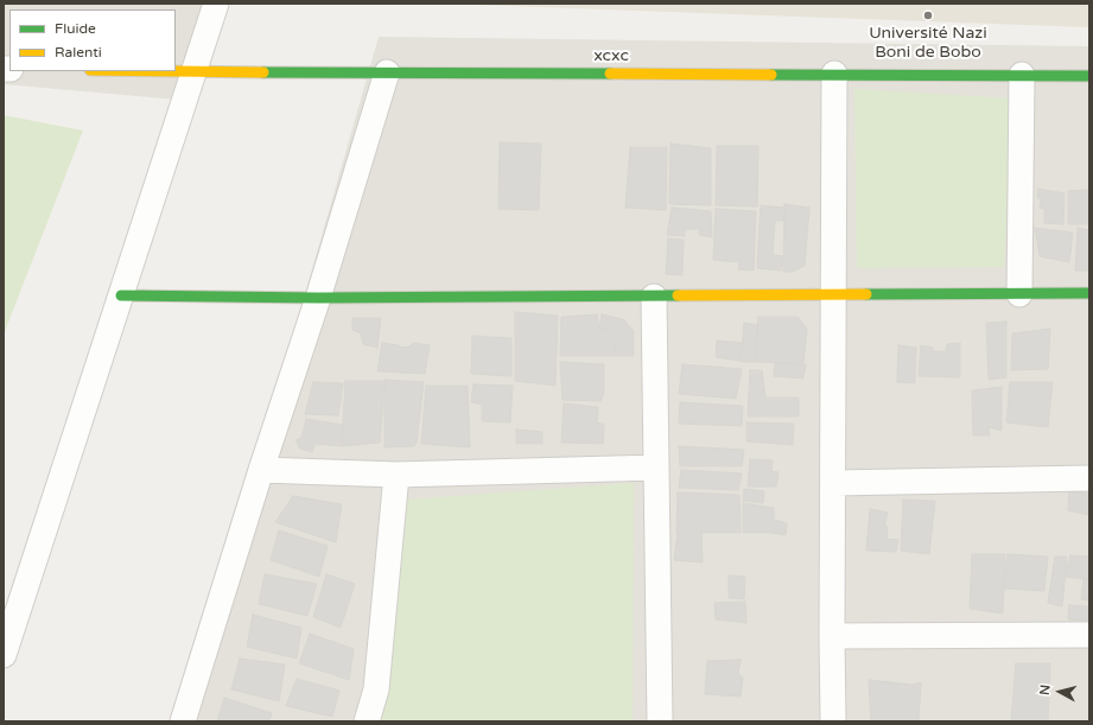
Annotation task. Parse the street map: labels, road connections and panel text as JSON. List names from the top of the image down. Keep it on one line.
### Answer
{"streets":{"street":["xcxc"]},"places":["Université Nazi Boni de Bobo"],"legend":["Fluide","Ralenti"],"north":"left"}
